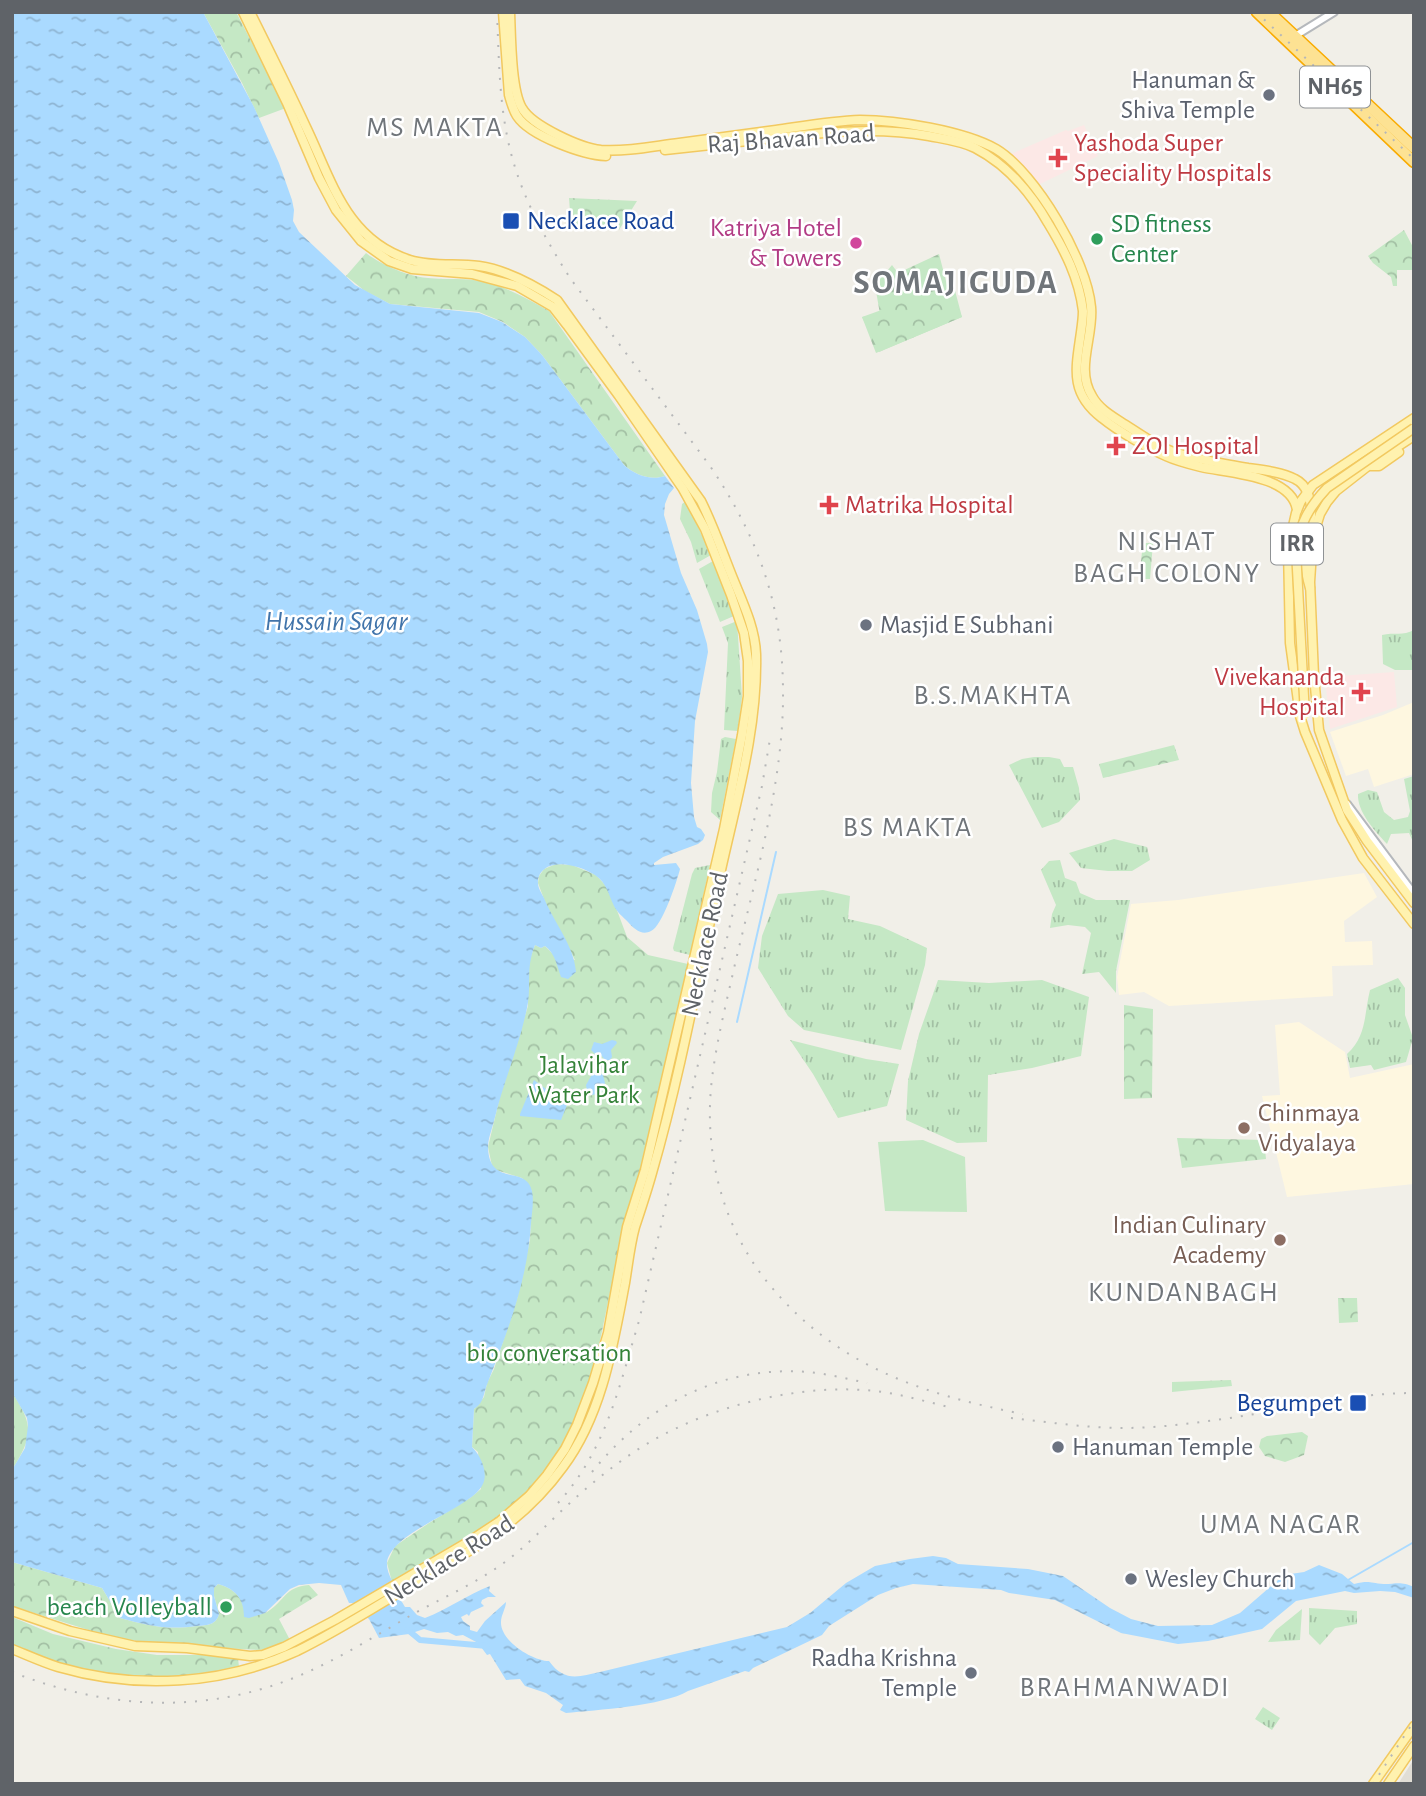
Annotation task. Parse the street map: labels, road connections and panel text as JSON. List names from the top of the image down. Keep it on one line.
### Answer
{"streets":{"highway":["NH65"],"main road":["Raj Bhavan Road","IRR","Necklace Road"]},"crossings":[["Raj Bhavan Road","IRR"]],"districts":["MS MAKTA","SOMAJIGUDA","NISHAT BAGH COLONY","B.S.MAKHTA","BS MAKTA","KUNDANBAGH","UMA NAGAR","BRAHMANWADI"],"water":["Hussain Sagar"],"parks":["Jalavihar Water Park","bio conversation"],"places":{"other":["Hanuman & Shiva Temple","SD fitness Center","Katriya Hotel & Towers","Masjid E Subhani","Chinmaya Vidyalaya","Indian Culinary Academy","Hanuman Temple","Wesley Church","beach Volleyball","Radha Krishna Temple"],"health":["Yashoda Super Speciality Hospitals","ZOI Hospital","Matrika Hospital","Vivekananda Hospital"],"transit":["Necklace Road","Begumpet"]}}
